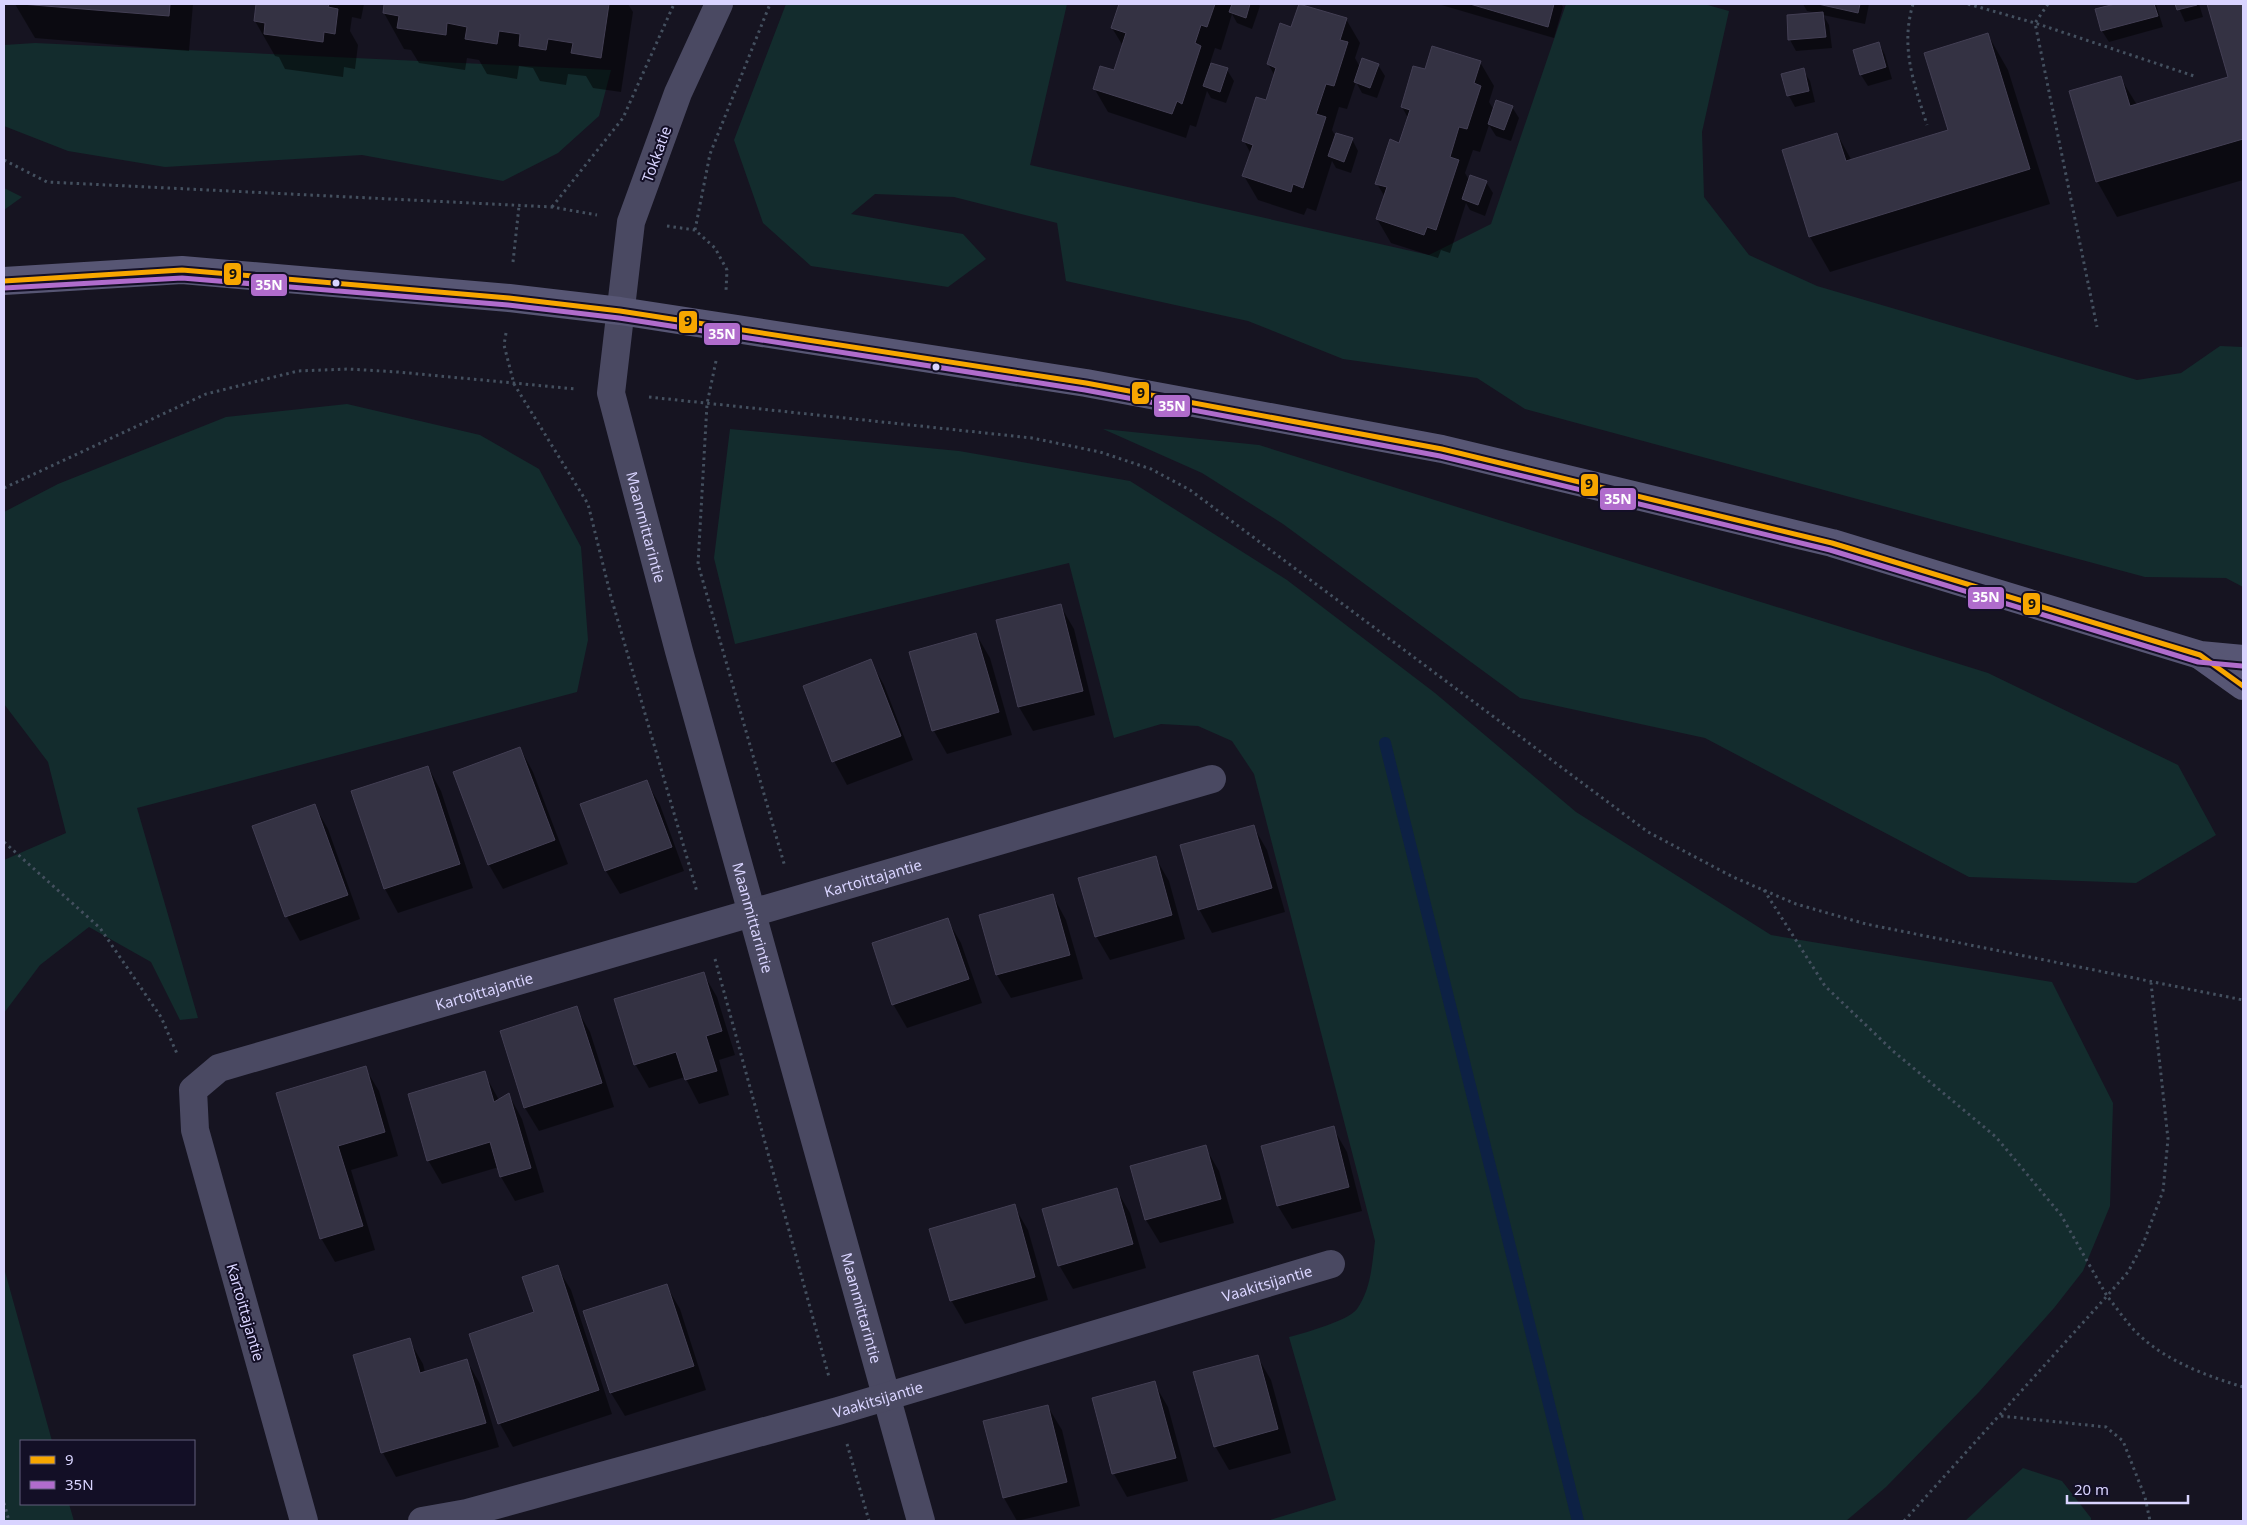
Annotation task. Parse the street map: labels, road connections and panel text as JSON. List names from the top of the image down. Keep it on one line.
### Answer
{"streets":{"street":["Tokkatie","Maanmittarintie","Kartoittajantie","Vaakitsijantie"]},"crossings":[["Tokkatie","Maanmittarintie"],["Maanmittarintie","Kartoittajantie"],["Maanmittarintie","Vaakitsijantie"]],"lines":["transit line 9","transit line 35N"],"legend":["9","35N"],"scale_bar":"20 m"}
